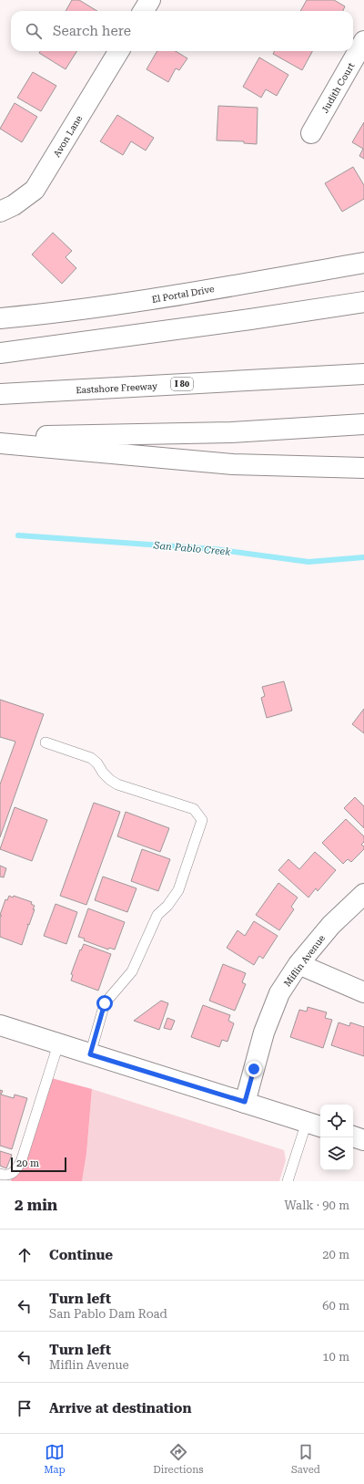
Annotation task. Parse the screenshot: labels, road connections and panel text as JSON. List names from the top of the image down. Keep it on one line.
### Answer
{"streets":{"main road":["Judith Court","Avon Lane","El Portal Drive","I 80","Eastshore Freeway","Miflin Avenue"]},"water":["San Pablo Creek"],"scale_bar":"20 m","page":{"search":"Search here","scale":"20 m","heading":["2 min","Walk · 90 m"],"list":[["Continue","20 m"],["Turn left","San Pablo Dam Road","60 m"],["Turn left","Miflin Avenue","10 m"],"Arrive at destination"],"nav":["Map","Directions","Saved"]}}
